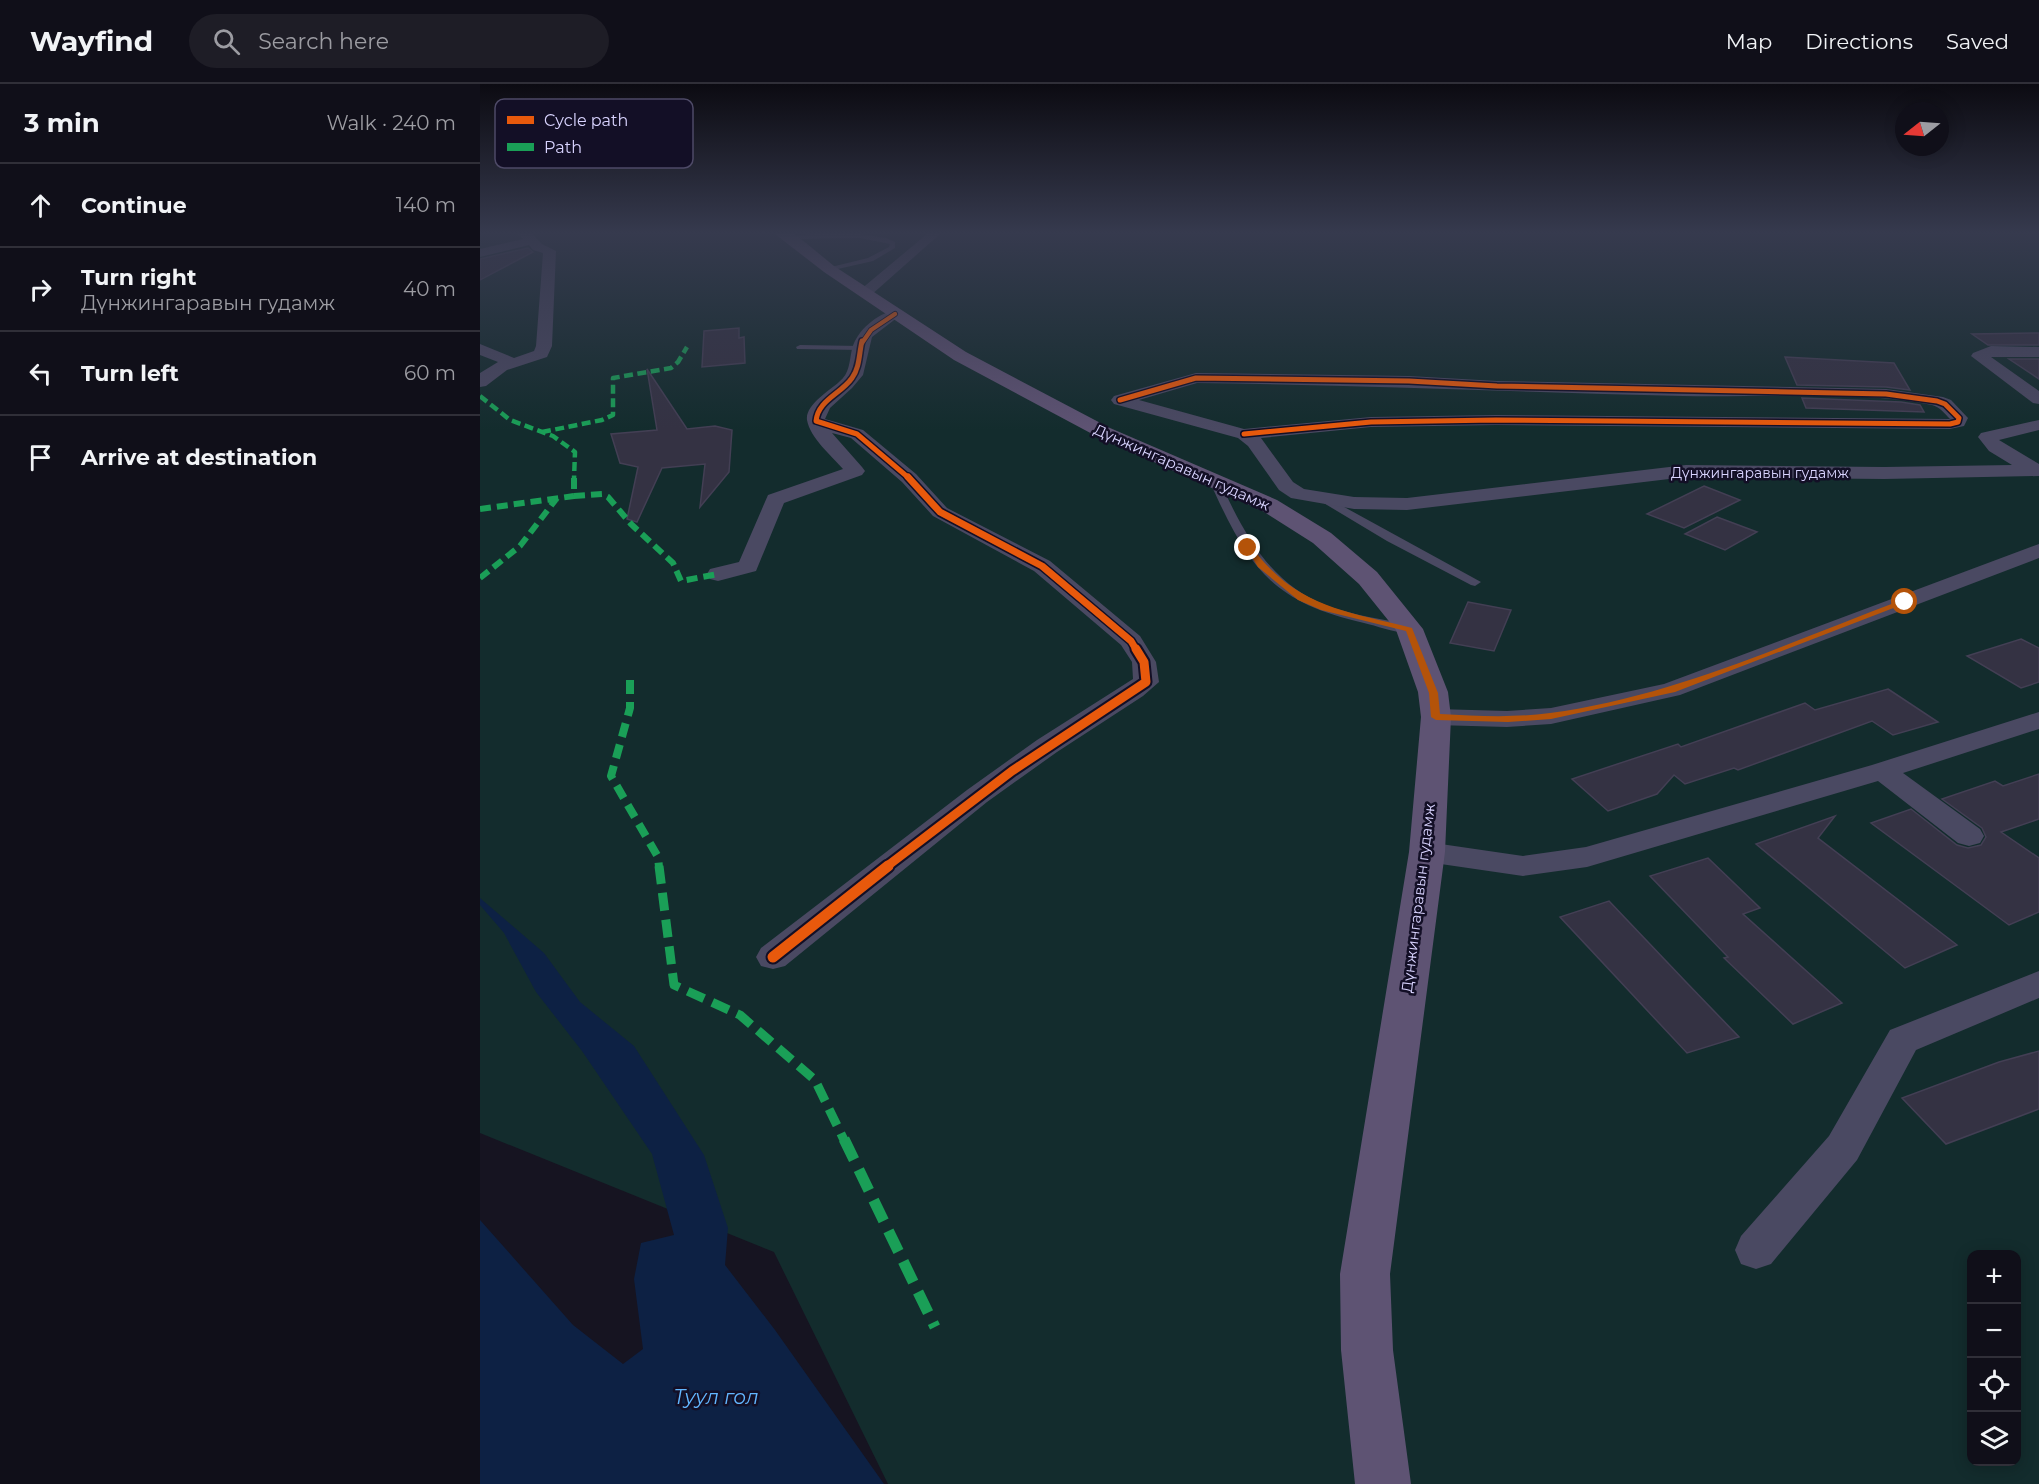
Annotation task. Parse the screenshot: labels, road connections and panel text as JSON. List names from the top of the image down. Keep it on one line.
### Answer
{"streets":{"main road":["Дүнжингаравын гудамж"]},"water":["Туул гол"],"legend":["Cycle path","Path"],"north":"left","page":{"header":"Wayfind","search":"Search here","nav":["Map","Directions","Saved"],"heading":["3 min","Walk · 240 m"],"list":[["Continue","140 m"],["Turn right","Дүнжингаравын гудамж","40 m"],["Turn left","60 m"],"Arrive at destination"],"map_buttons":["+","−"]}}
